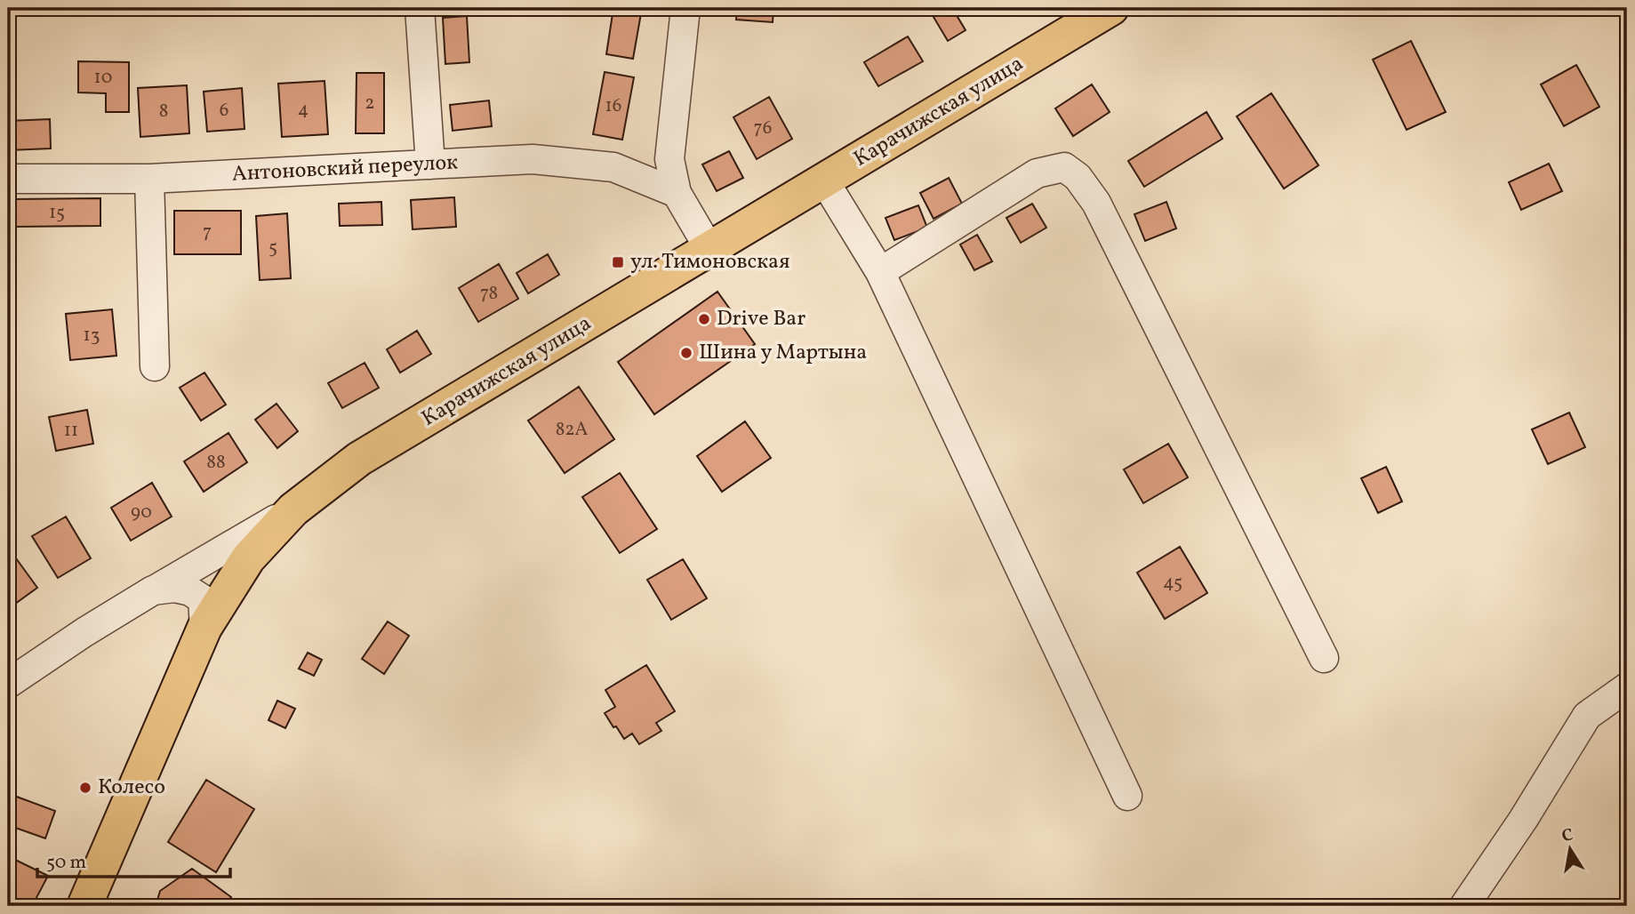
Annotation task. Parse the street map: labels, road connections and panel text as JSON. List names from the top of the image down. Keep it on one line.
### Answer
{"streets":{"main road":["Карачижская улица"],"street":["Антоновский переулок"]},"places":{"transit":["ул. Тимоновская"],"other":["Drive Bar","Шина у Мартына","Колесо"]},"house_numbers":["10","2","16","4","6","8","76","15","7","5","78","13","82А","11","88","90","45"],"scale_bar":"50 m","north":"top"}
